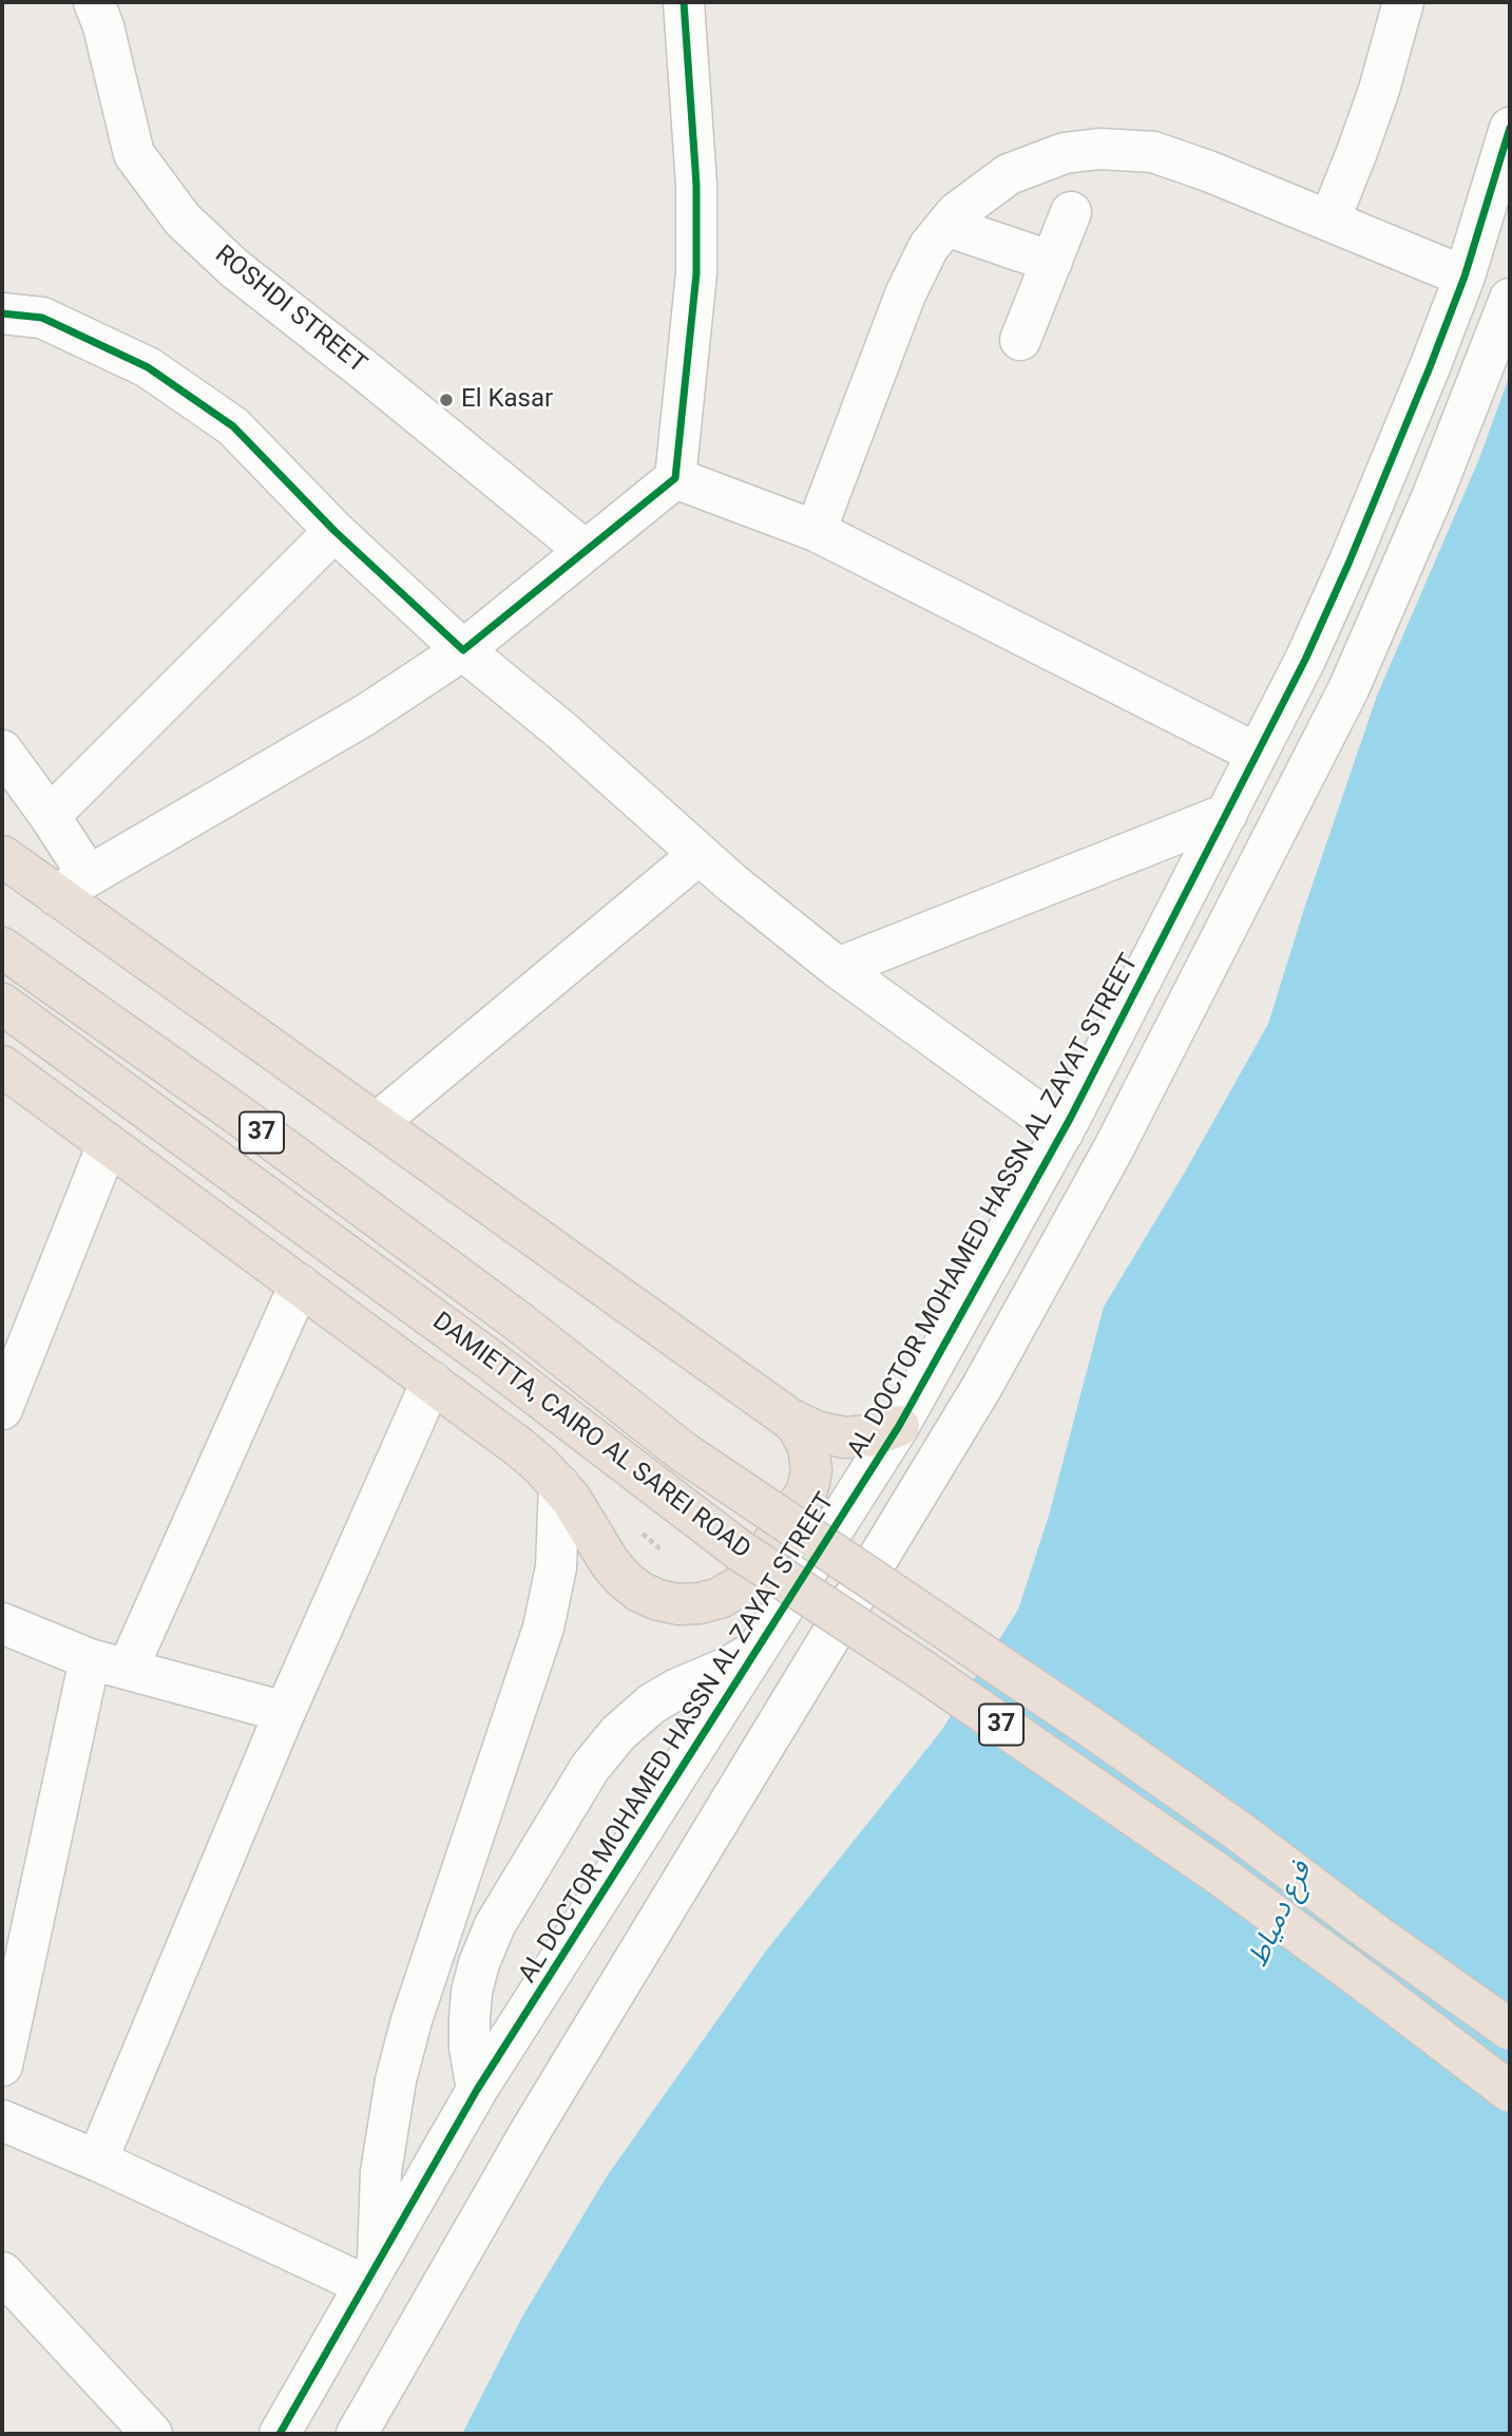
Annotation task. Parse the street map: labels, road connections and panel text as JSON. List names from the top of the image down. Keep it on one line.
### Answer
{"streets":{"highway":["37","DAMIETTA, CAIRO AL SAREI ROAD"],"street":["ROSHDI STREET","AL DOCTOR MOHAMED HASSN AL ZAYAT STREET"]},"water":["فرع دمياط"],"places":["El Kasar"]}
